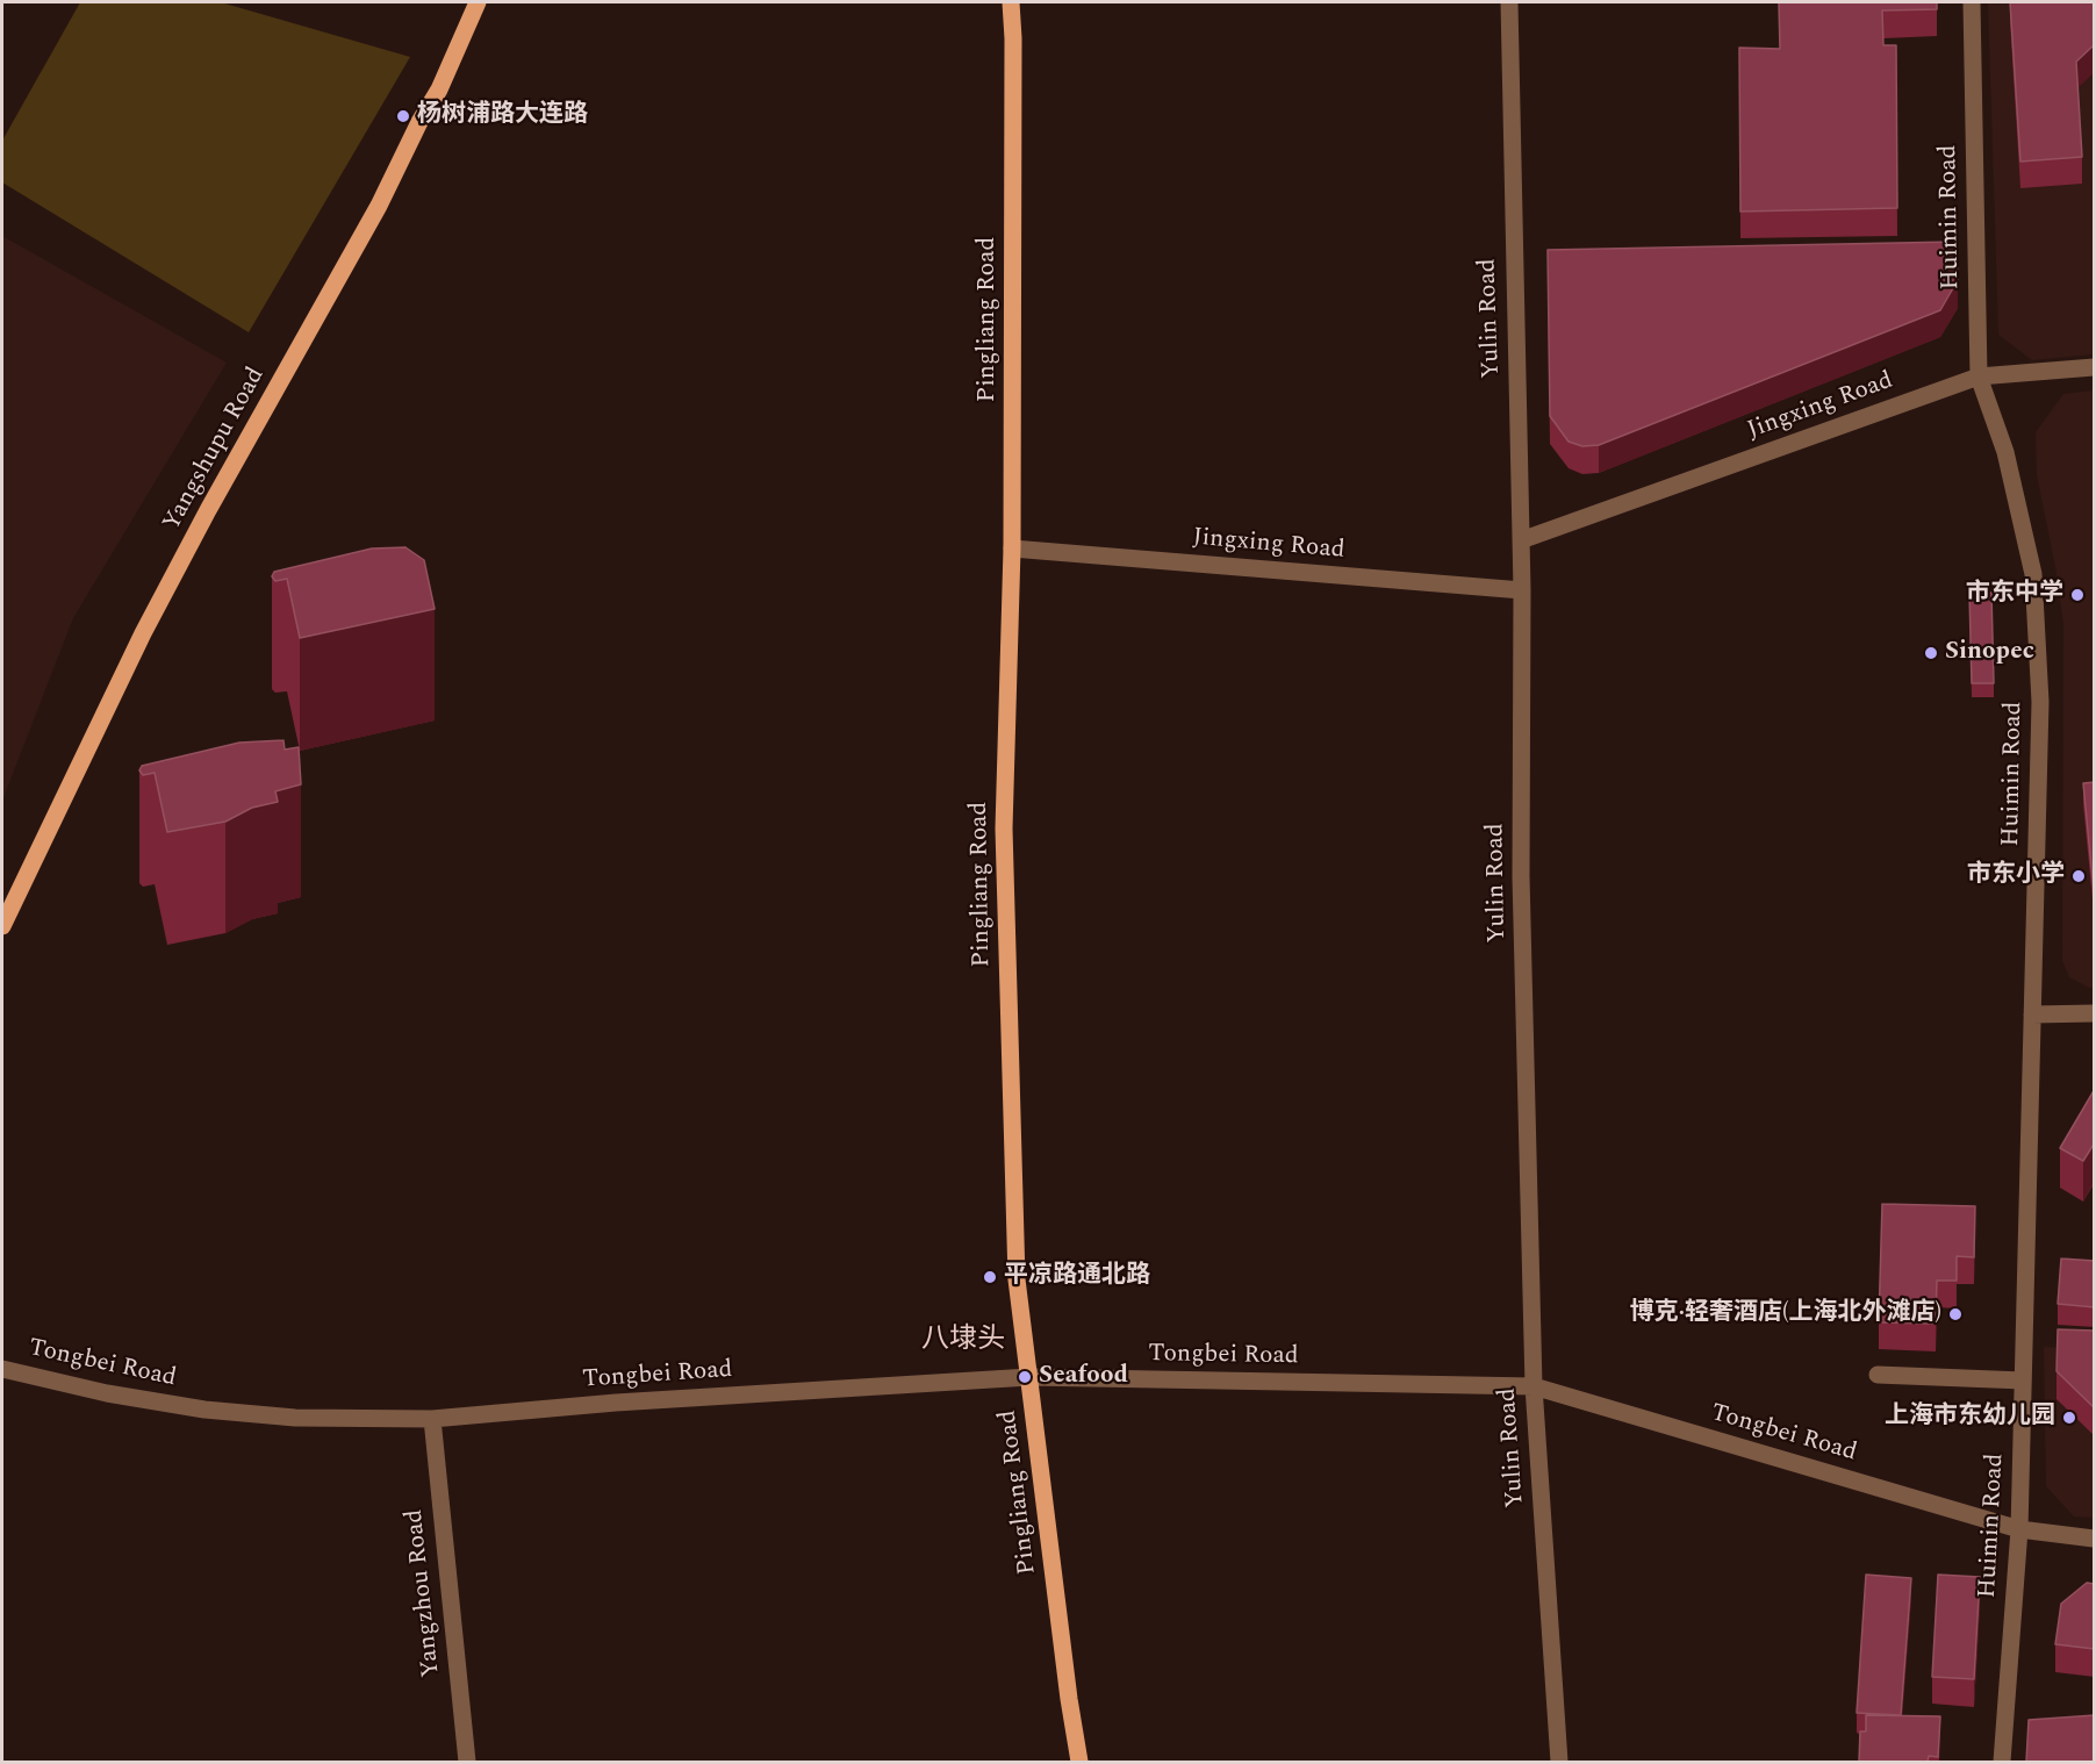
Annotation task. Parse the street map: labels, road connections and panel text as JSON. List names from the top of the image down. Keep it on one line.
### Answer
{"streets":{"main road":["Pingliang Road","Yangshupu Road"],"street":["Huimin Road","Yulin Road","Jingxing Road","Tongbei Road","Yangzhou Road"]},"crossings":[["Huimin Road","Jingxing Road"],["Huimin Road","Tongbei Road"],["Yulin Road","Jingxing Road"],["Yulin Road","Tongbei Road"],["Pingliang Road","Jingxing Road"],["Pingliang Road","Tongbei Road"],["Tongbei Road","Yangzhou Road"]],"districts":["八埭头"],"places":["杨树浦路大连路","市东中学","Sinopec","市东小学","平凉路通北路","博克·轻奢酒店(上海北外滩店)","Seafood","上海市东幼儿园"]}
